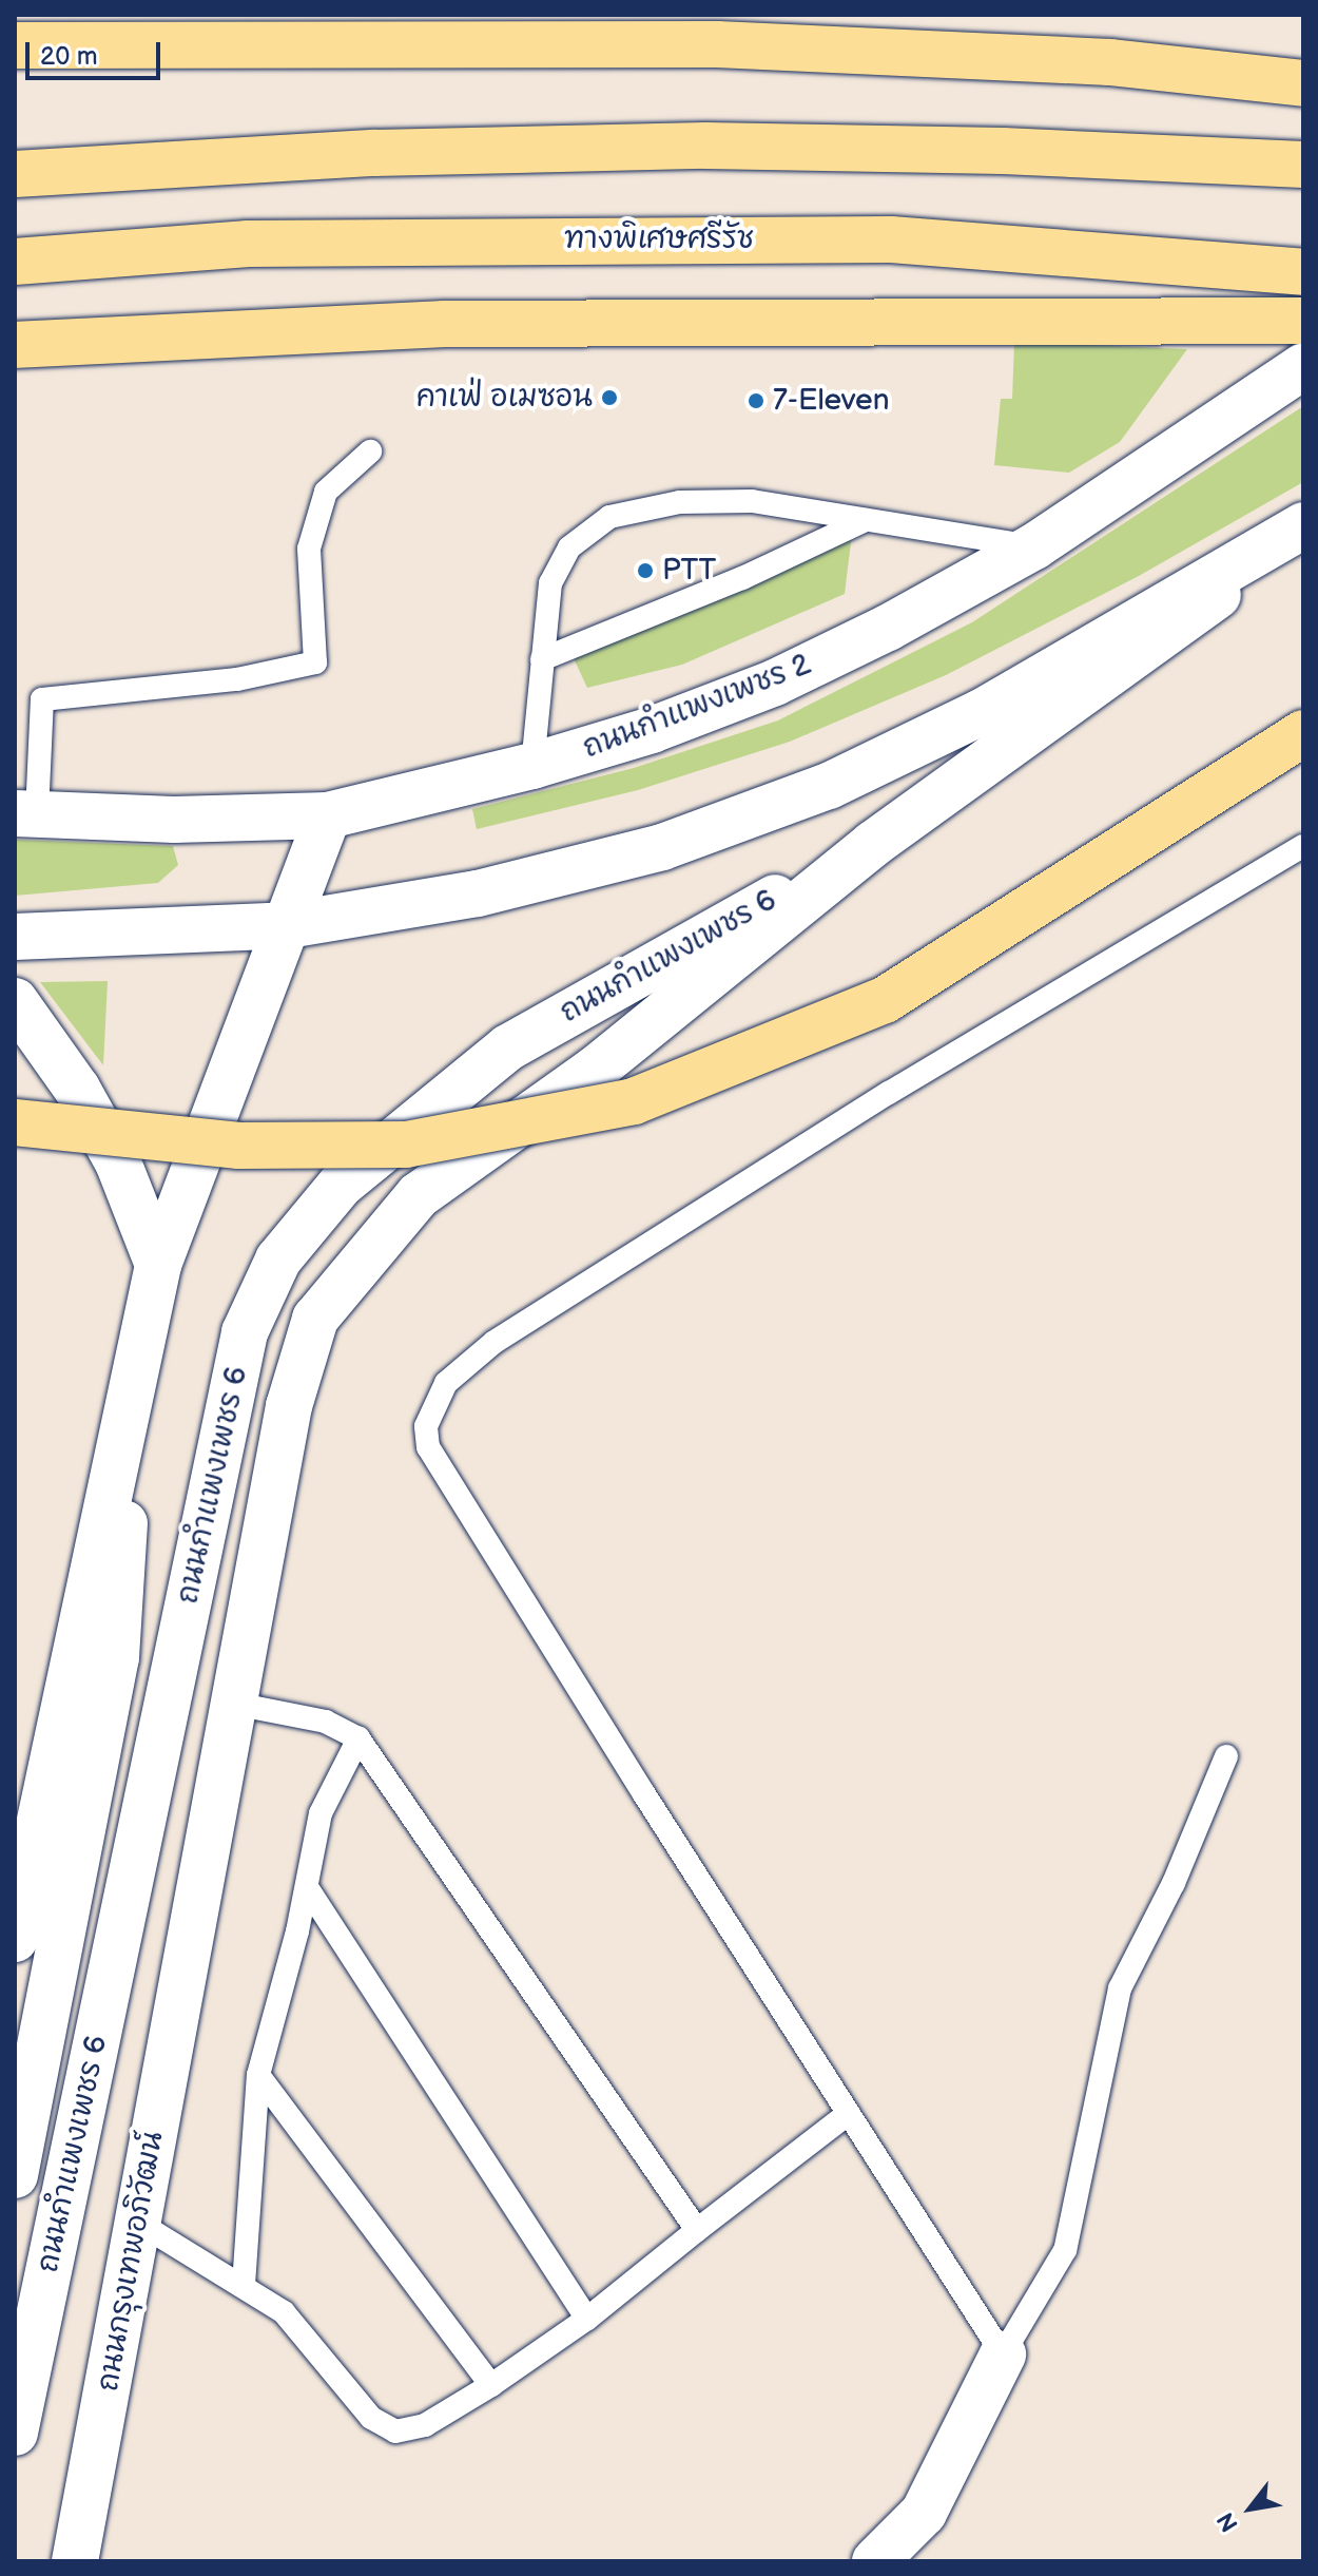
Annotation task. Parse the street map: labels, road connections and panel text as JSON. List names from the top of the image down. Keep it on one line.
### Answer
{"streets":{"highway":["ทางพิเศษศรีรัช"],"street":["ถนนกำแพงเพชร 2","ถนนกำแพงเพชร 6","ถนนกรุงเทพอภิวัฒน์"]},"crossings":[["ถนนกำแพงเพชร 6","ถนนกรุงเทพอภิวัฒน์"]],"places":["คาเฟ่ อเมซอน","7-Eleven","PTT"],"scale_bar":"20 m","north":"bottom left"}
